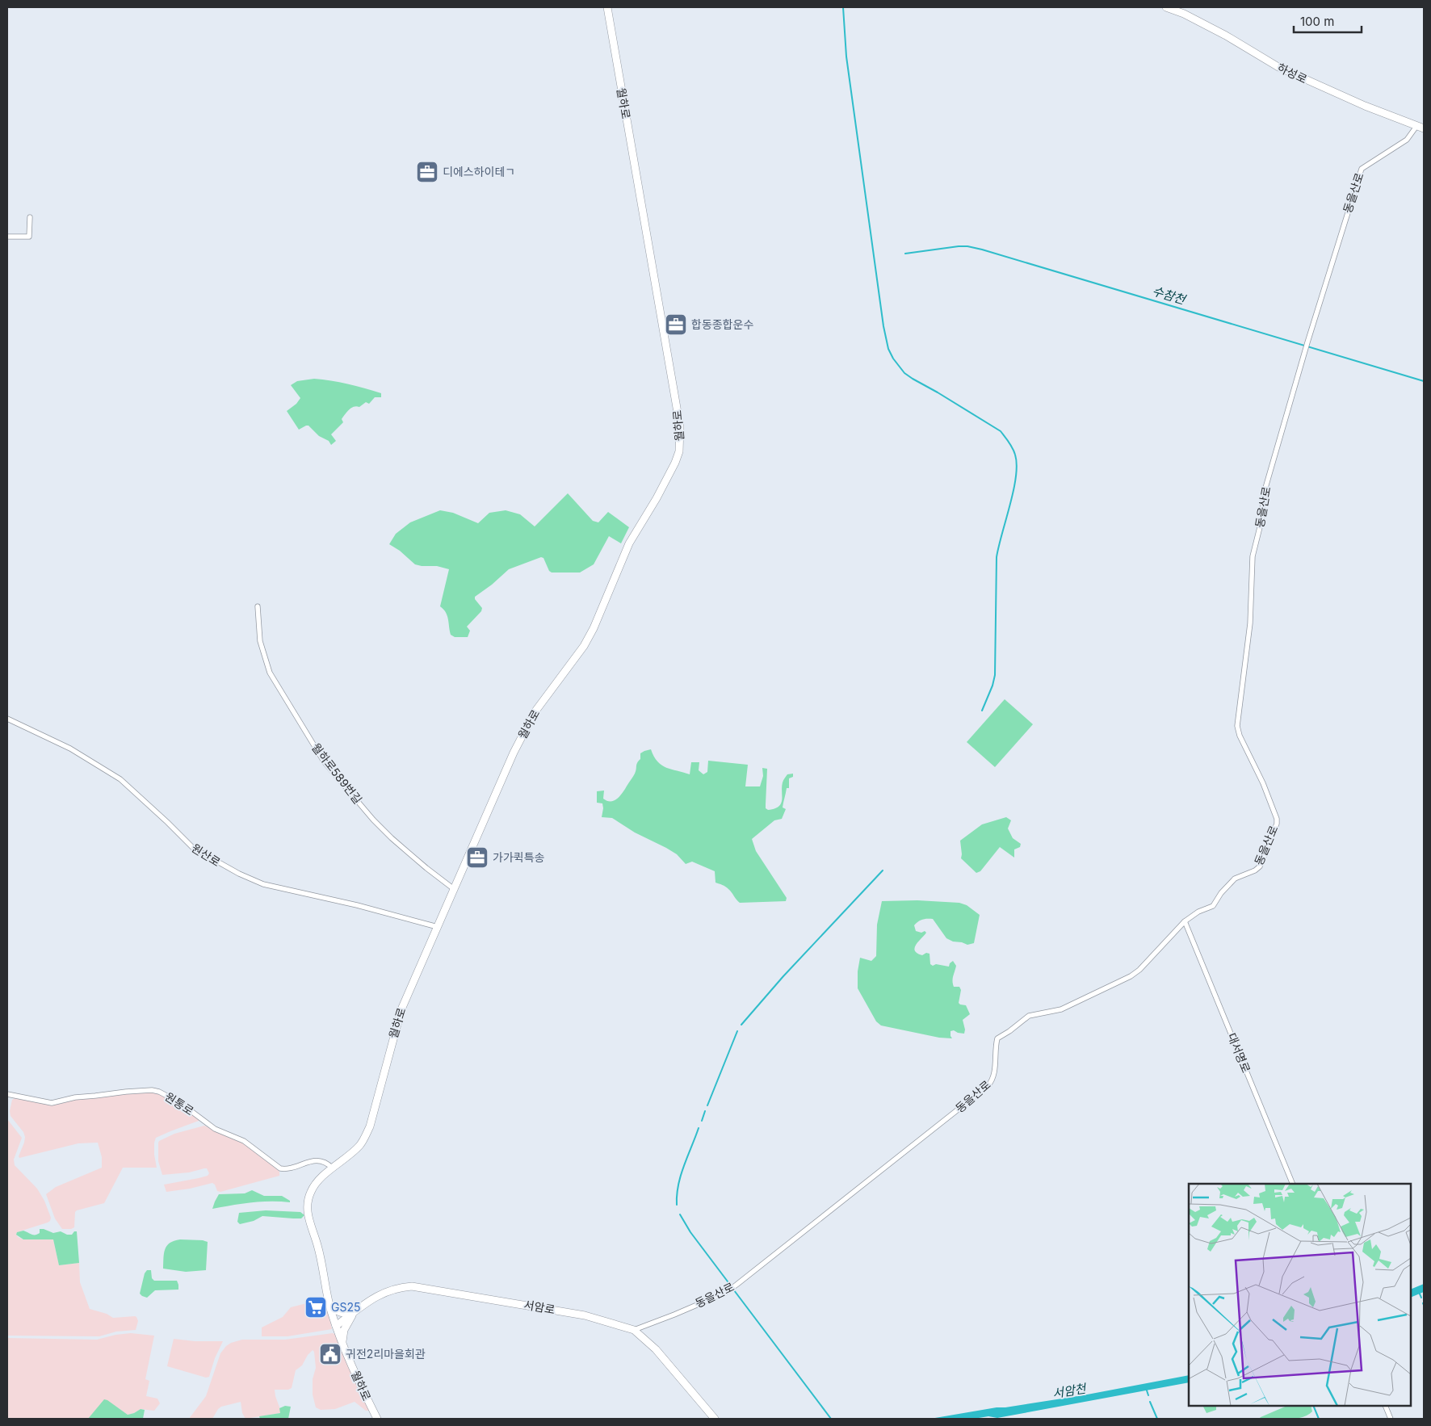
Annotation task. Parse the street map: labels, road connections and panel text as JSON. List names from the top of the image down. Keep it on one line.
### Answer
{"streets":{"street":["하성로","월하로","동을산로","월하로589번길","원산로","대서명로","원통로","서암로"]},"crossings":[["하성로","동을산로"],["월하로","월하로589번길"],["월하로","원산로"],["월하로","원통로"],["월하로","서암로"],["동을산로","대서명로"],["동을산로","서암로"]],"water":["수참천","서암천"],"places":{"office":["디에스하이테ㄱ","합동종합운수","가가퀵특송"],"supermarket":["GS25"],"public building":["귀전2리마을회관"]},"scale_bar":"100 m"}
